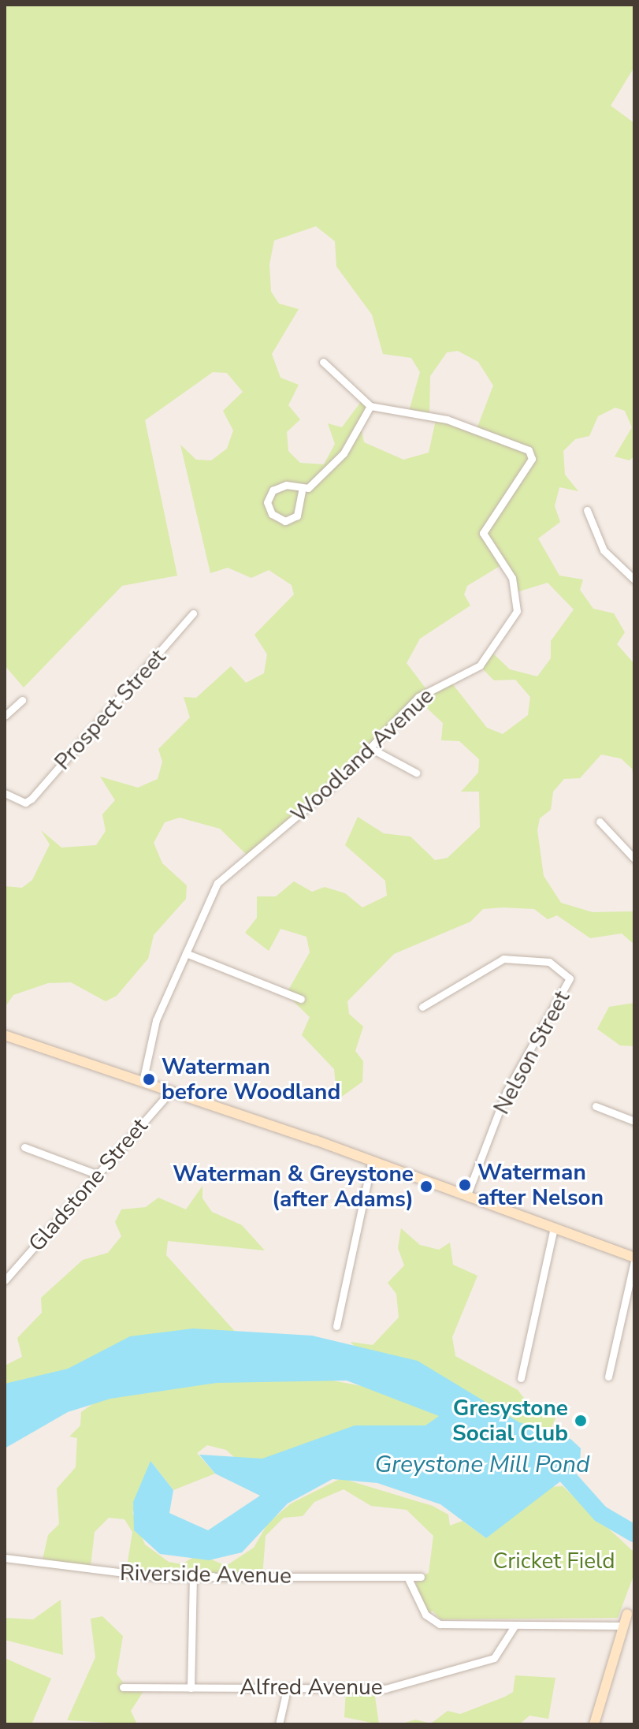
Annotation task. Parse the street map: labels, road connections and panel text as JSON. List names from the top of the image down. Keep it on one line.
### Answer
{"streets":{"street":["Prospect Street","Woodland Avenue","Nelson Street","Gladstone Street","Riverside Avenue","Alfred Avenue"]},"water":["Greystone Mill Pond"],"parks":["Cricket Field"],"places":["Waterman before Woodland","Waterman after Nelson","Waterman & Greystone (after Adams)","Gresystone Social Club"]}
